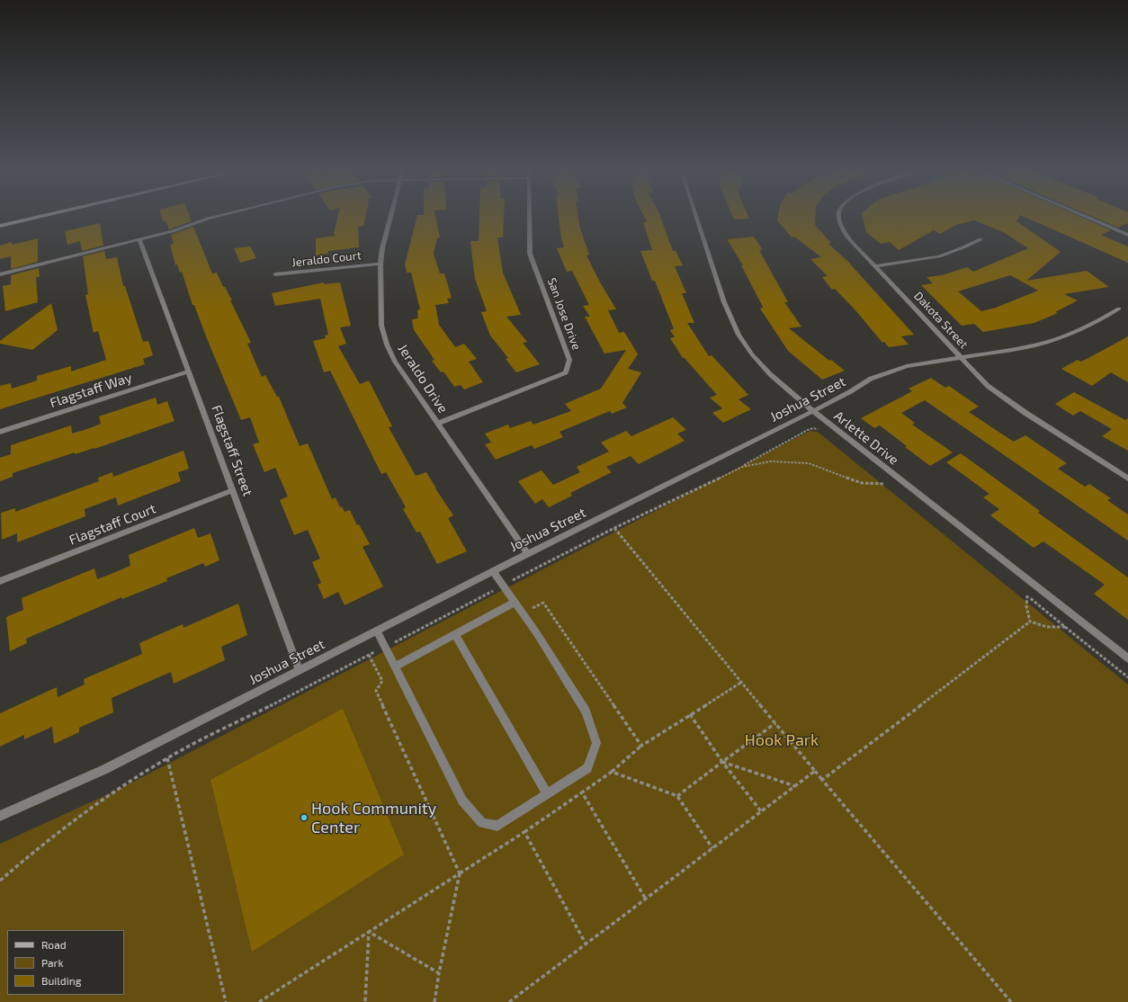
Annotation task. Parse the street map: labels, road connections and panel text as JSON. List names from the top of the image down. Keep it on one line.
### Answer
{"streets":{"street":["Jeraldo Court","San Jose Drive","Dakota Street","Jeraldo Drive","Flagstaff Way","Joshua Street","Arlette Drive","Flagstaff Street","Flagstaff Court"]},"crossings":[["Jeraldo Court","Jeraldo Drive"],["San Jose Drive","Jeraldo Drive"],["Dakota Street","Joshua Street"],["Jeraldo Drive","Joshua Street"],["Flagstaff Way","Flagstaff Street"],["Joshua Street","Arlette Drive"],["Joshua Street","Flagstaff Street"],["Flagstaff Street","Flagstaff Court"]],"parks":["Hook Park"],"places":["Hook Community Center"],"legend":["Road","Park","Building"]}
